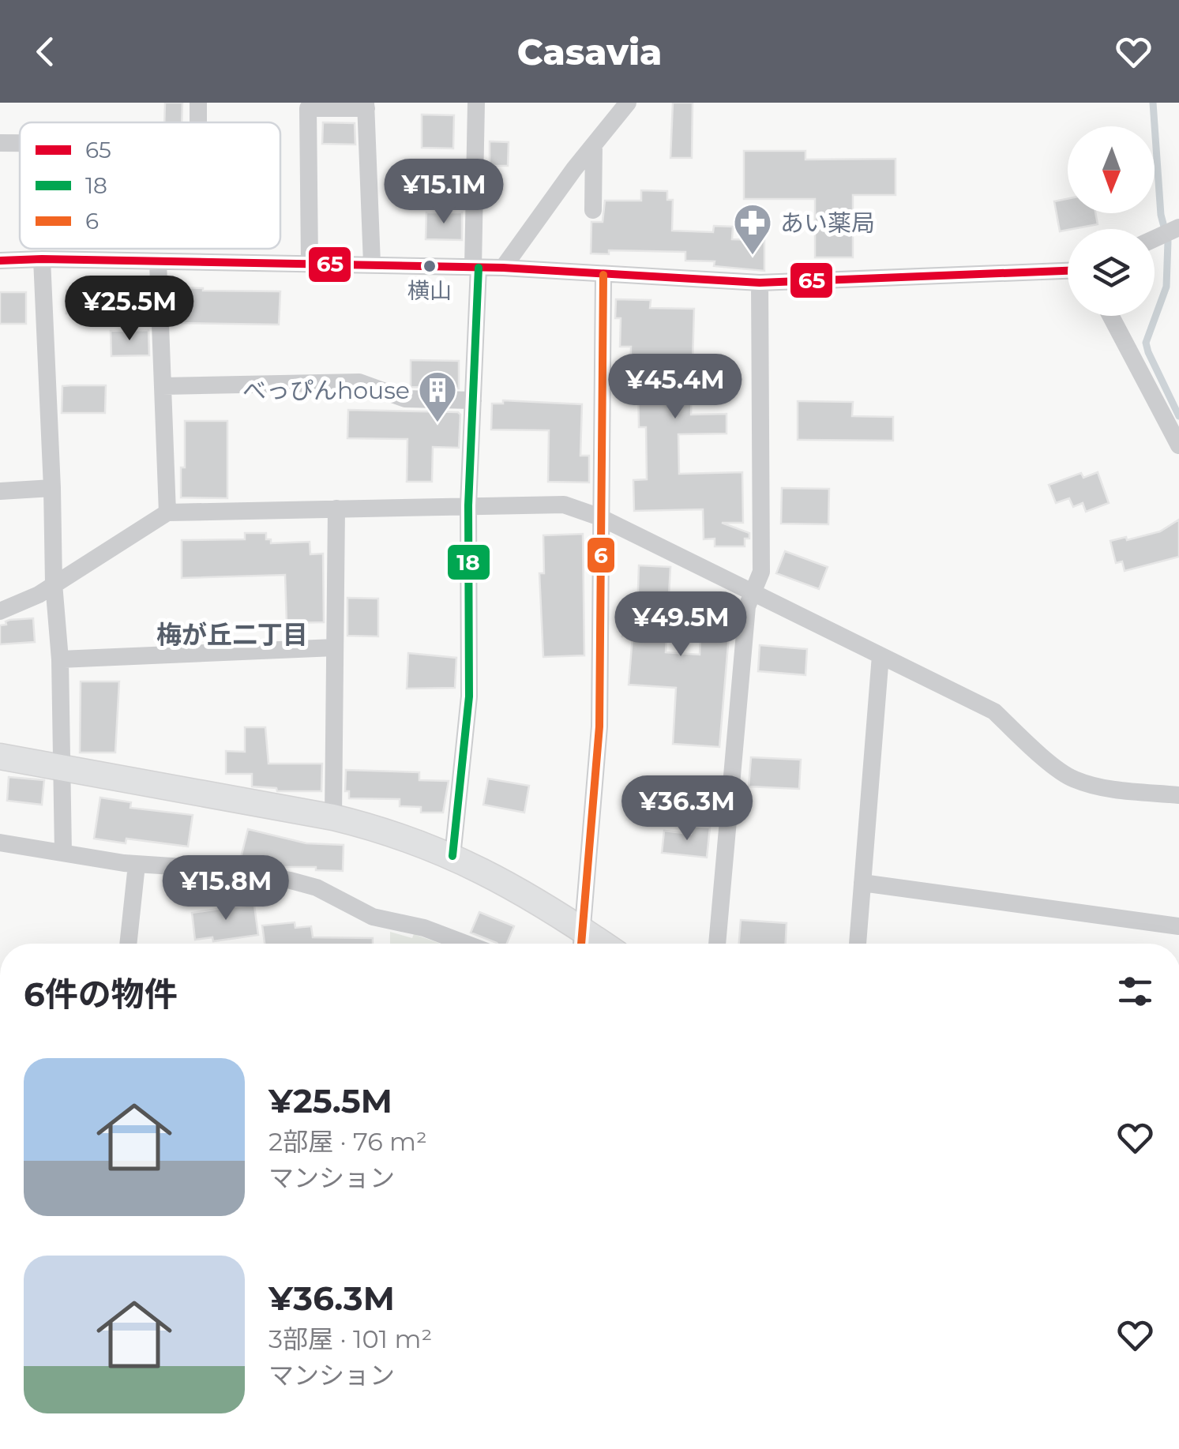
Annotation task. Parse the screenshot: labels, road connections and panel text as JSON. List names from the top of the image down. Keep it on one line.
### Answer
{"districts":["梅が丘二丁目"],"places":{"pharmacy":["あい薬局"],"other":["横山"],"building":["べっぴんhouse"]},"lines":["transit line 65","transit line 18","transit line 6"],"legend":["65","18","6"],"north":"bottom","page":{"header":"Casavia","price":["¥15.1M","¥25.5M","¥45.4M","¥49.5M","¥36.3M","¥15.8M"],"heading":"6件の物件","list":[{"name":"¥25.5M","note":"2部屋 · 76 m² · マンション"},{"name":"¥36.3M","note":"3部屋 · 101 m² · マンション"}]}}
